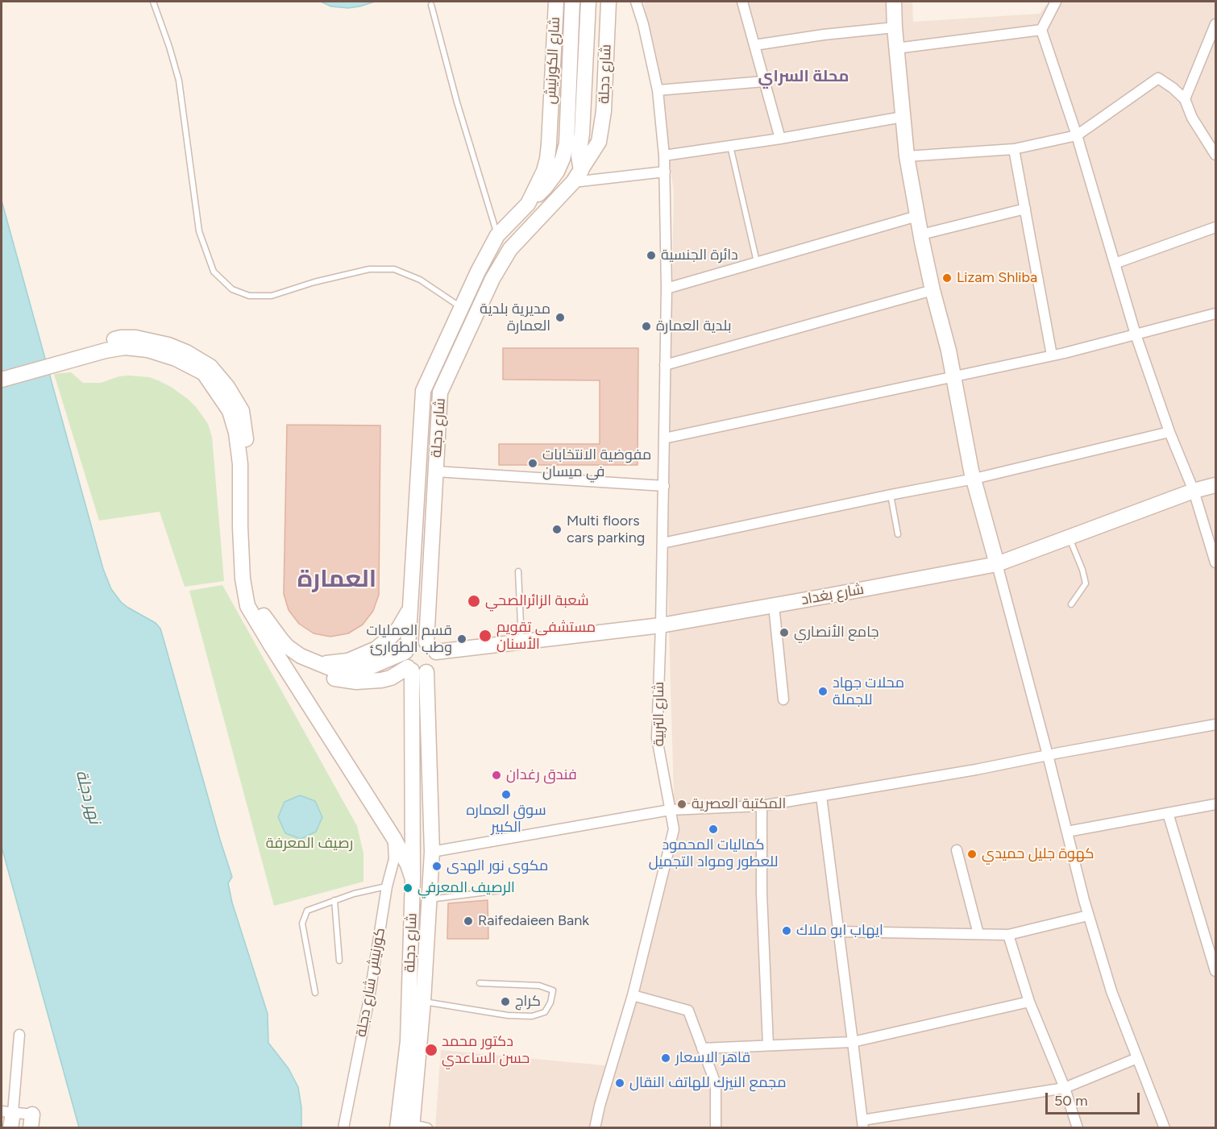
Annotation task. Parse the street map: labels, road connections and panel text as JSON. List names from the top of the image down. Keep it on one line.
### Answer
{"streets":{"main road":["شارع الكورنيش","شارع دجلة","شارع بغداد"],"street":["شارع التربية","كورنيش شارع دجلة"]},"crossings":[["شارع الكورنيش","شارع دجلة"],["شارع دجلة","شارع بغداد"],["شارع بغداد","شارع التربية"]],"districts":["محلة السراي","العمارة"],"water":["نهر دجلة"],"parks":["رصيف المعرفة"],"places":["دائرة الجنسية","Lizam Shliba","مديرية بلدية العمارة","بلدية العمارة","مفوضية الانتخابات في ميسان","Multi floors cars parking","شعبة الزائرالصحي","جامع الأنصاري","مستشفى تقويم الأسنان","قسم العمليات وطب الطوارئ","محلات جهاد للجملة","فندق رغدان","سوق العماره الكبير","المكتبة العصرية","كماليات المحمود للعطور ومواد التجميل","كهوة جليل حميدي","مكوى نور الهدى","الرصيف المعرفي","Raifedaieen Bank","ايهاب ابو ملاك","كراج","دكتور محمد حسن الساعدي","قاهر الاسعار","مجمع النيزك للهاتف النقال"],"scale_bar":"50 m"}
